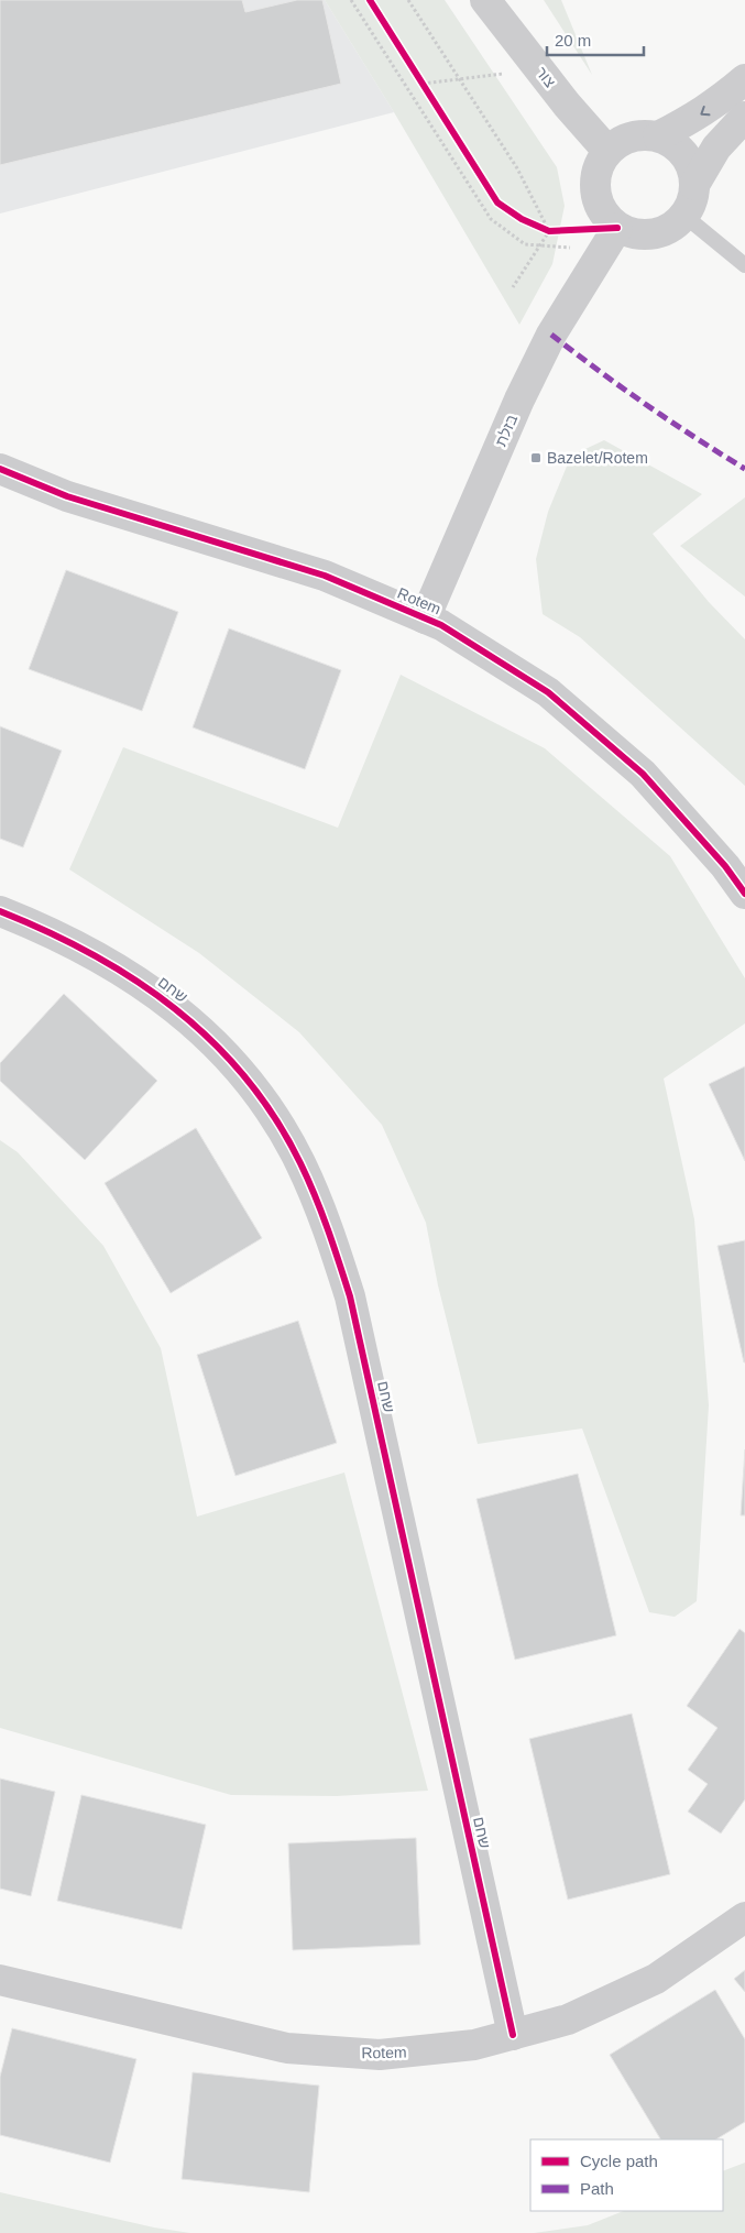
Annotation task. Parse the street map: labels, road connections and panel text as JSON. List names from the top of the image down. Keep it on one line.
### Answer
{"streets":{"street":["צור","בזלת","Rotem","שחם"]},"crossings":[["צור","בזלת"],["בזלת","Rotem"],["Rotem","שחם"]],"places":{"transit":["Bazelet/Rotem"]},"legend":["Cycle path","Path"],"scale_bar":"20 m"}
